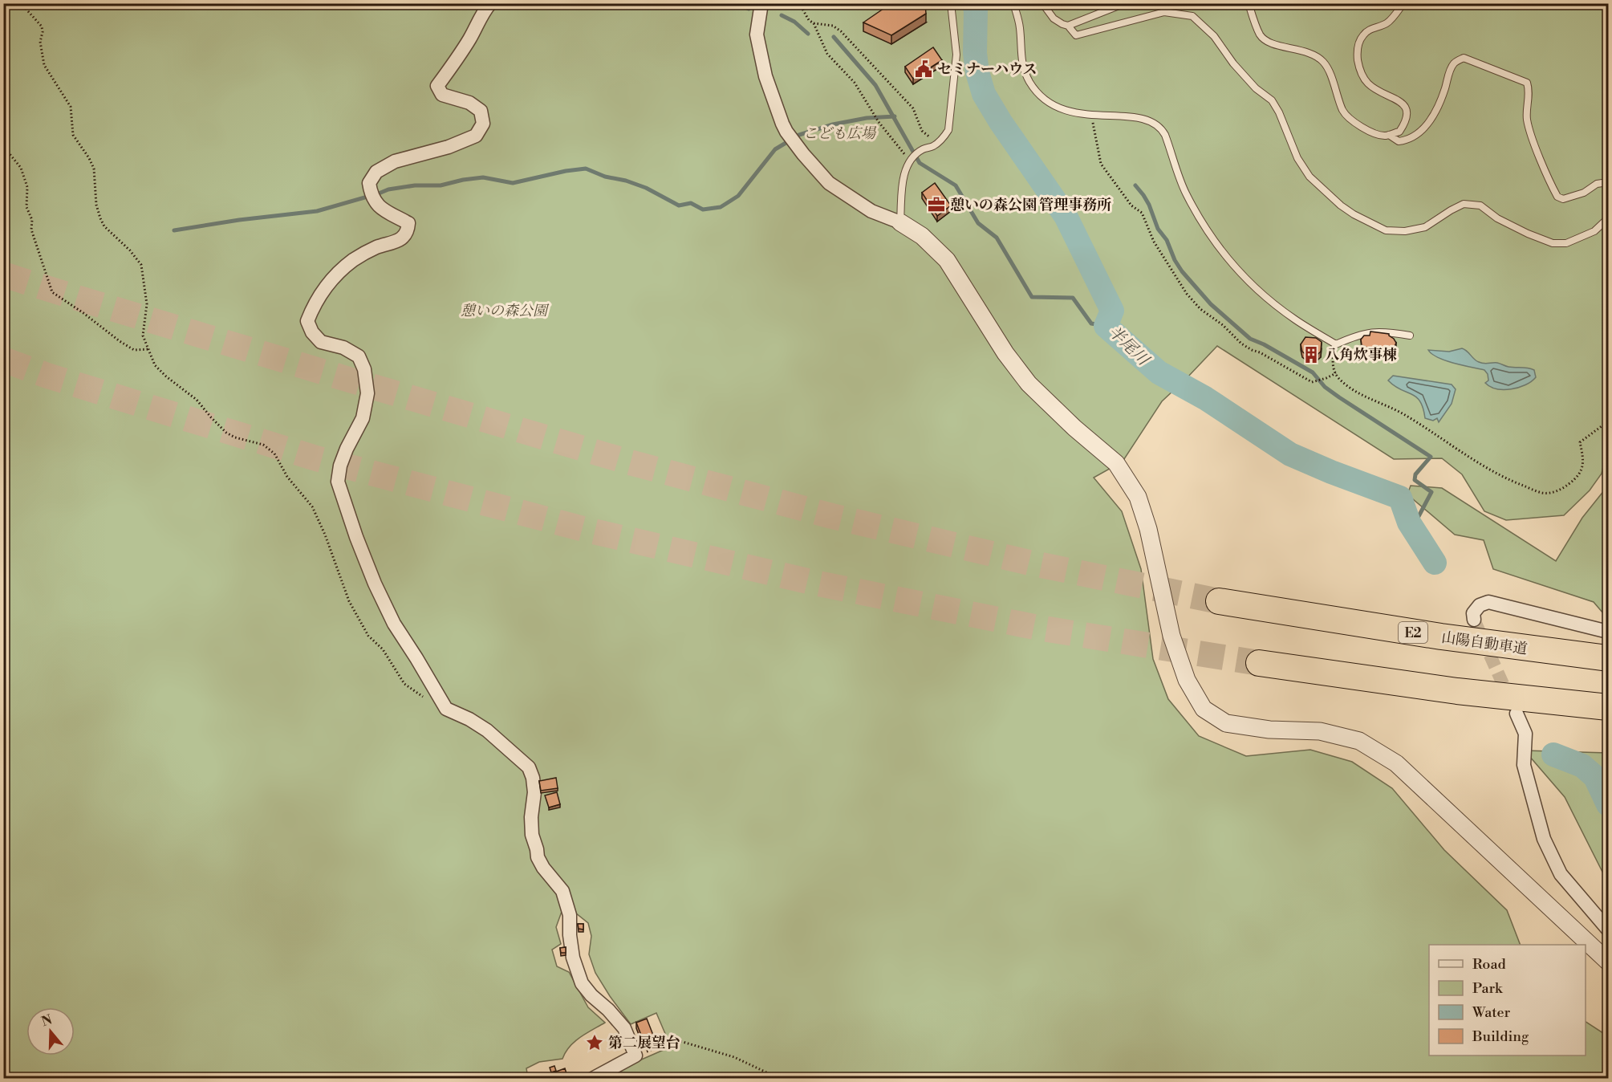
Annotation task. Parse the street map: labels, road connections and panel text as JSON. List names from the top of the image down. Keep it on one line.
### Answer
{"streets":{"highway":["E2","山陽自動車道"]},"water":["半尾川"],"parks":["こども広場","憩いの森公園"],"places":{"public building":["セミナーハウス"],"office":["憩いの森公園 管理事務所"],"building":["八角炊事棟"],"place":["第二展望台"]},"legend":["Road","Park","Water","Building"],"north":"top"}
